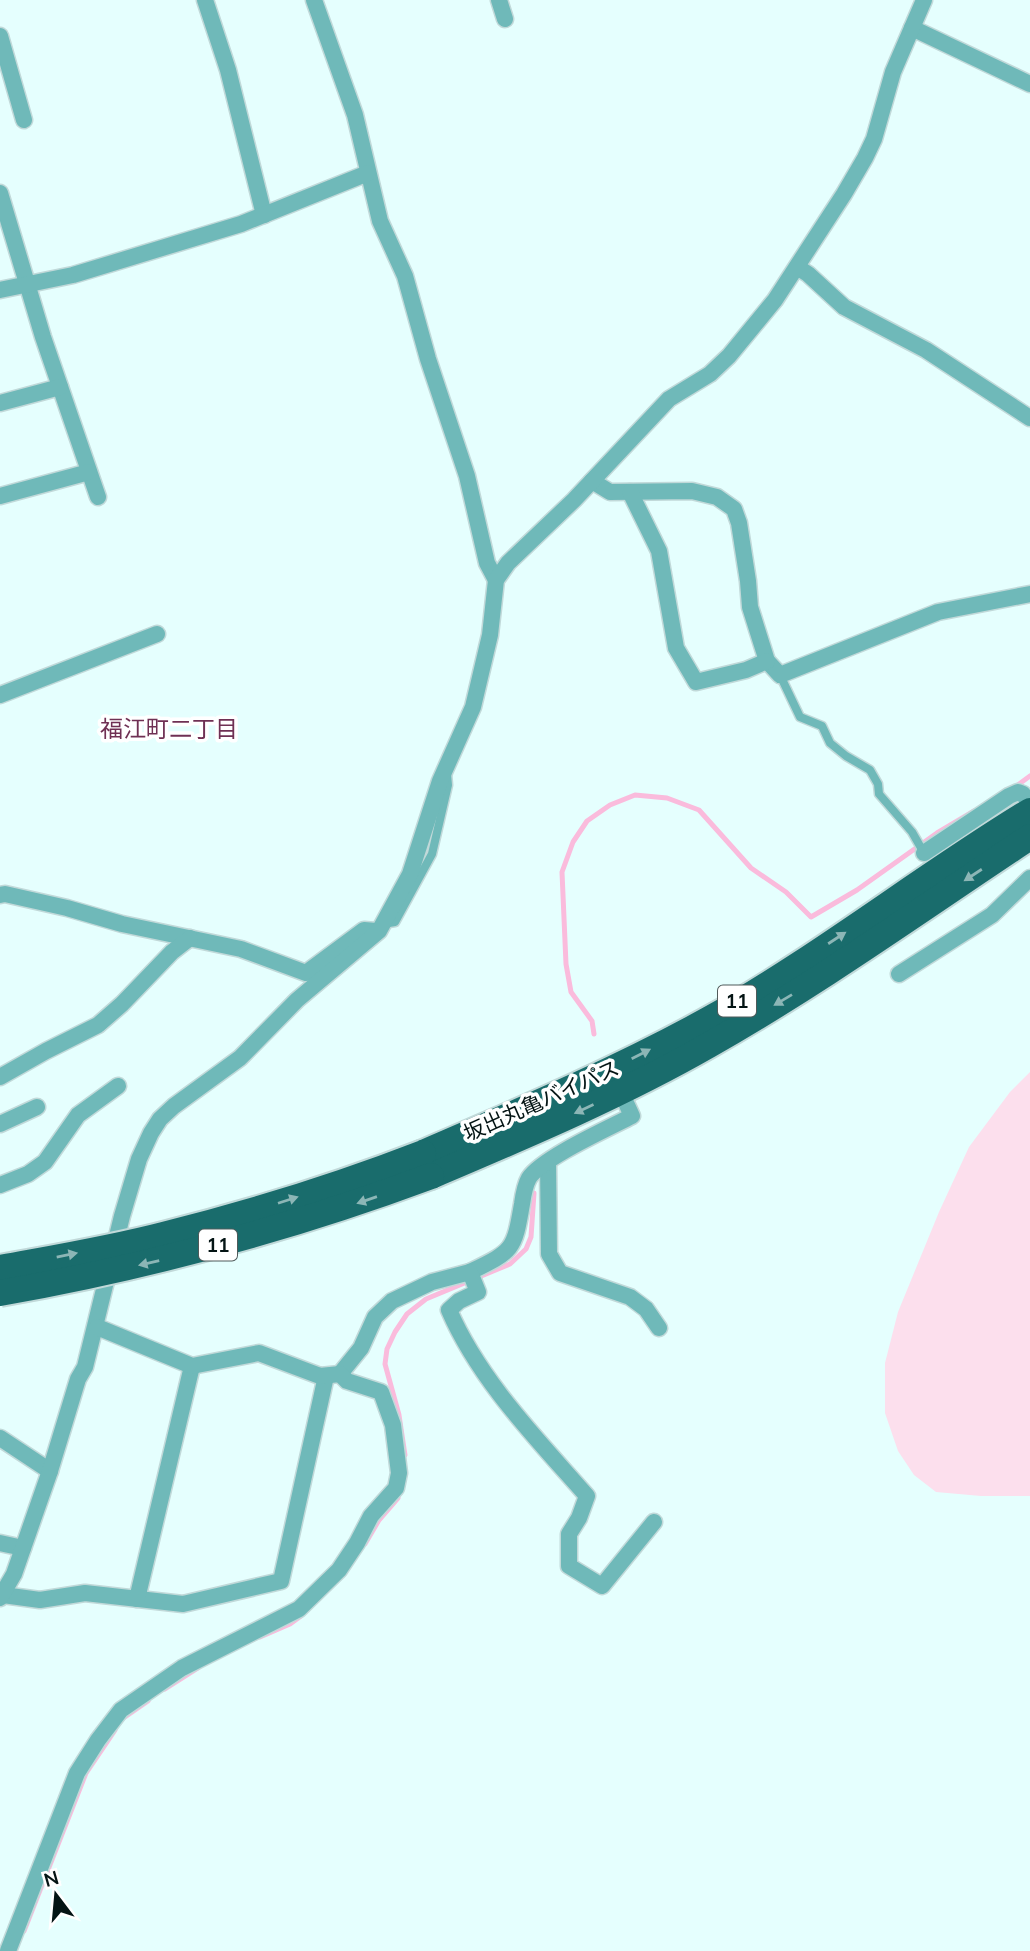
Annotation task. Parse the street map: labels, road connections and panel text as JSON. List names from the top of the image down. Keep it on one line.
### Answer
{"streets":{"highway":["11","坂出丸亀バイパス"]},"districts":["福江町二丁目"],"north":"top"}
